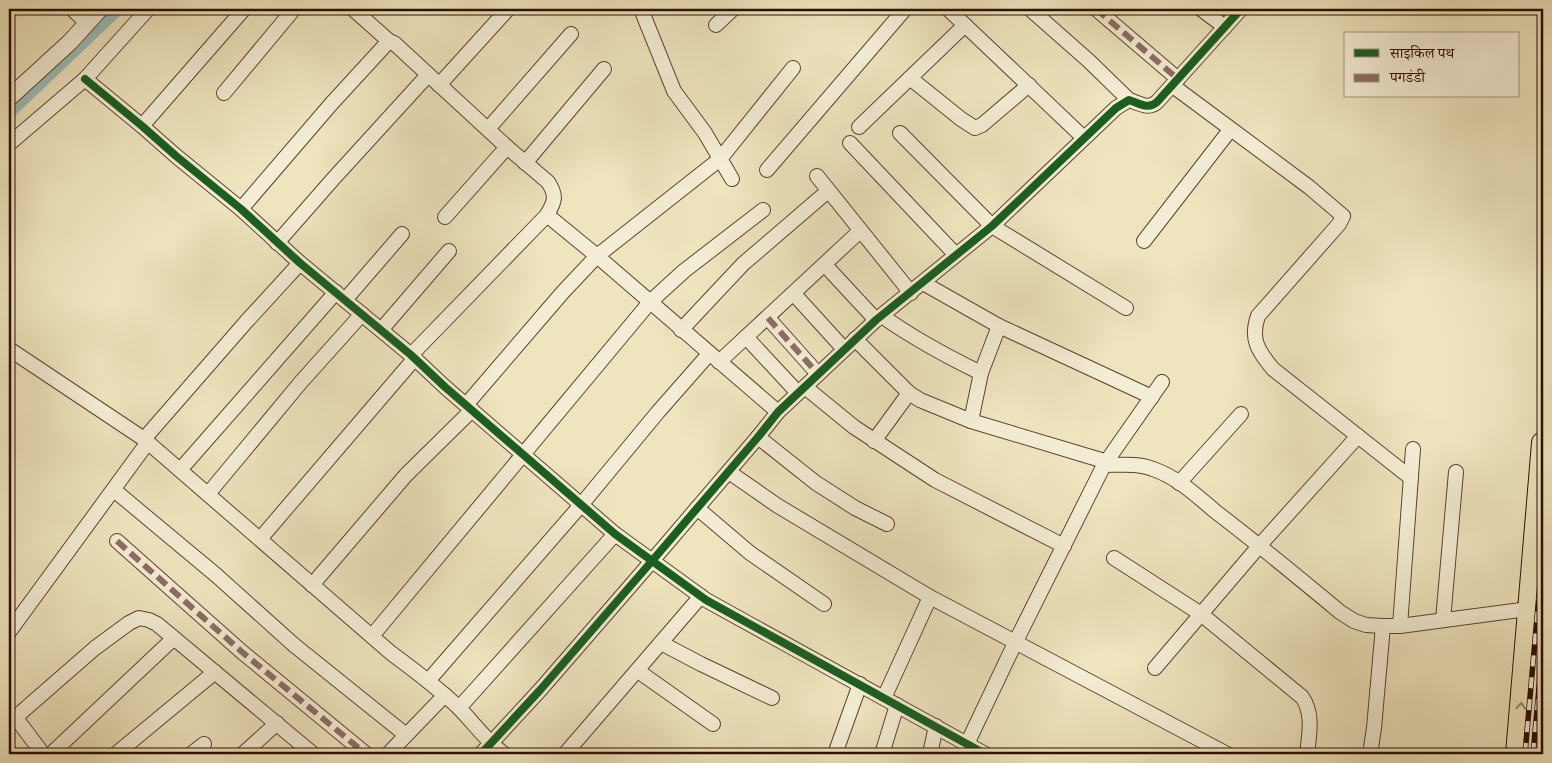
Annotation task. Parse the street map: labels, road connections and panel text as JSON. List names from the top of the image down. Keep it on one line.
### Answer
{"legend":["साइकिल पथ","पगडंडी"]}
